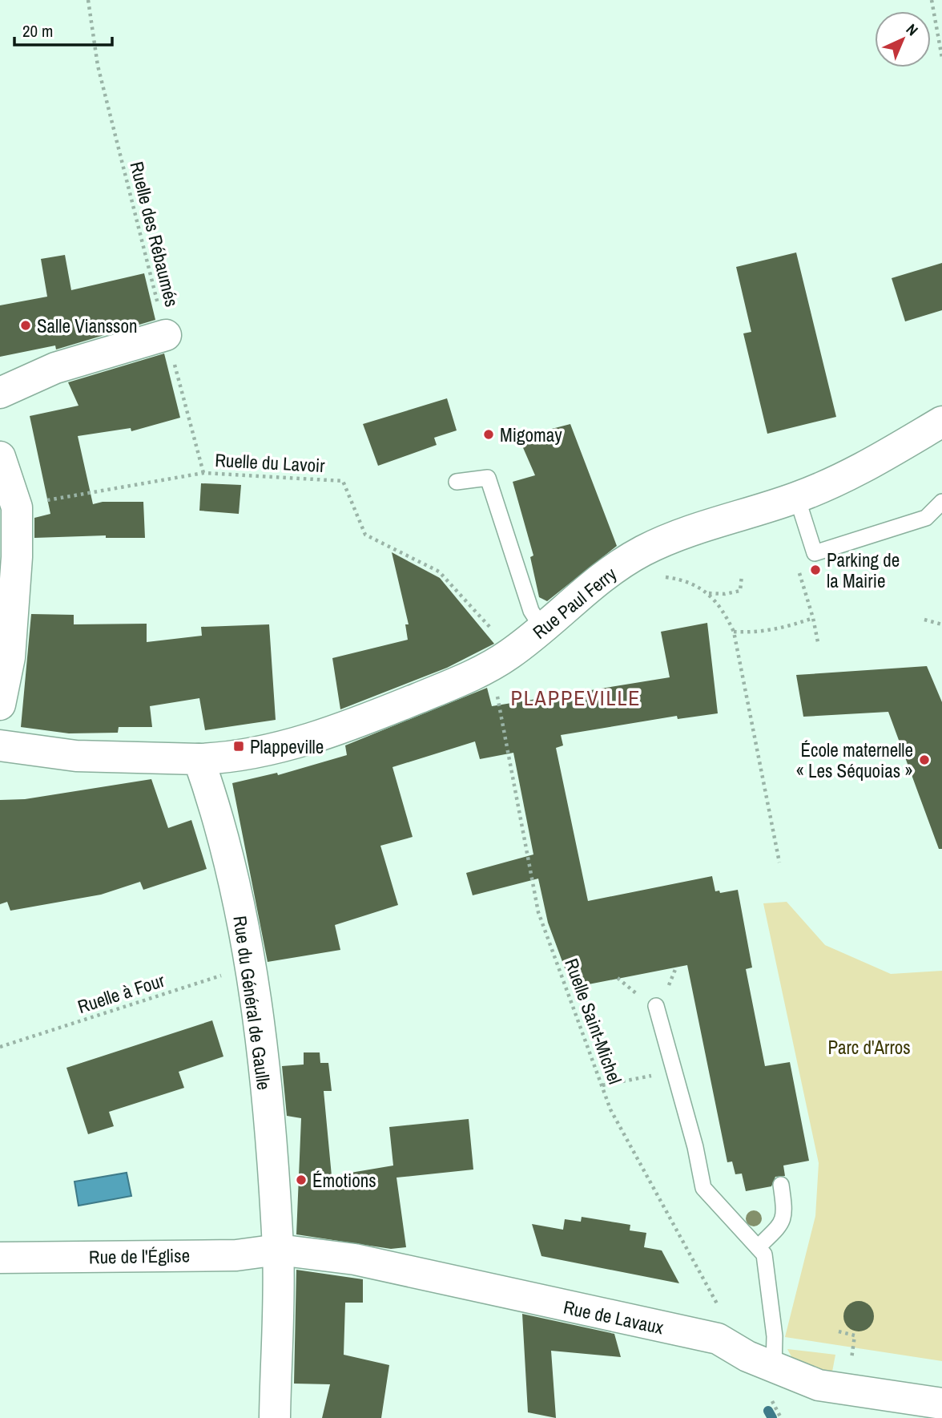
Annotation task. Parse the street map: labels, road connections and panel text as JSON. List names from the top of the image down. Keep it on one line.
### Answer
{"streets":{"street":["Rue Paul Ferry","Rue du Général de Gaulle","Rue de l'Église","Rue de Lavaux"],"path":["Ruelle des Rébaumés","Ruelle du Lavoir","Ruelle à Four","Ruelle Saint-Michel"]},"crossings":[["Ruelle des Rébaumés","Ruelle du Lavoir"],["Ruelle du Lavoir","Rue Paul Ferry"],["Ruelle du Lavoir","Ruelle Saint-Michel"],["Rue Paul Ferry","Rue du Général de Gaulle"],["Rue Paul Ferry","Ruelle Saint-Michel"],["Ruelle à Four","Rue du Général de Gaulle"],["Rue du Général de Gaulle","Rue de l'Église"],["Rue du Général de Gaulle","Rue de Lavaux"],["Rue de l'Église","Rue de Lavaux"]],"districts":["PLAPPEVILLE"],"parks":["Parc d'Arros"],"places":{"other":["Salle Viansson","Migomay","Parking de la Mairie","École maternelle « Les Séquoias »","Émotions"],"transit":["Plappeville"]},"scale_bar":"20 m","north":"top right"}
